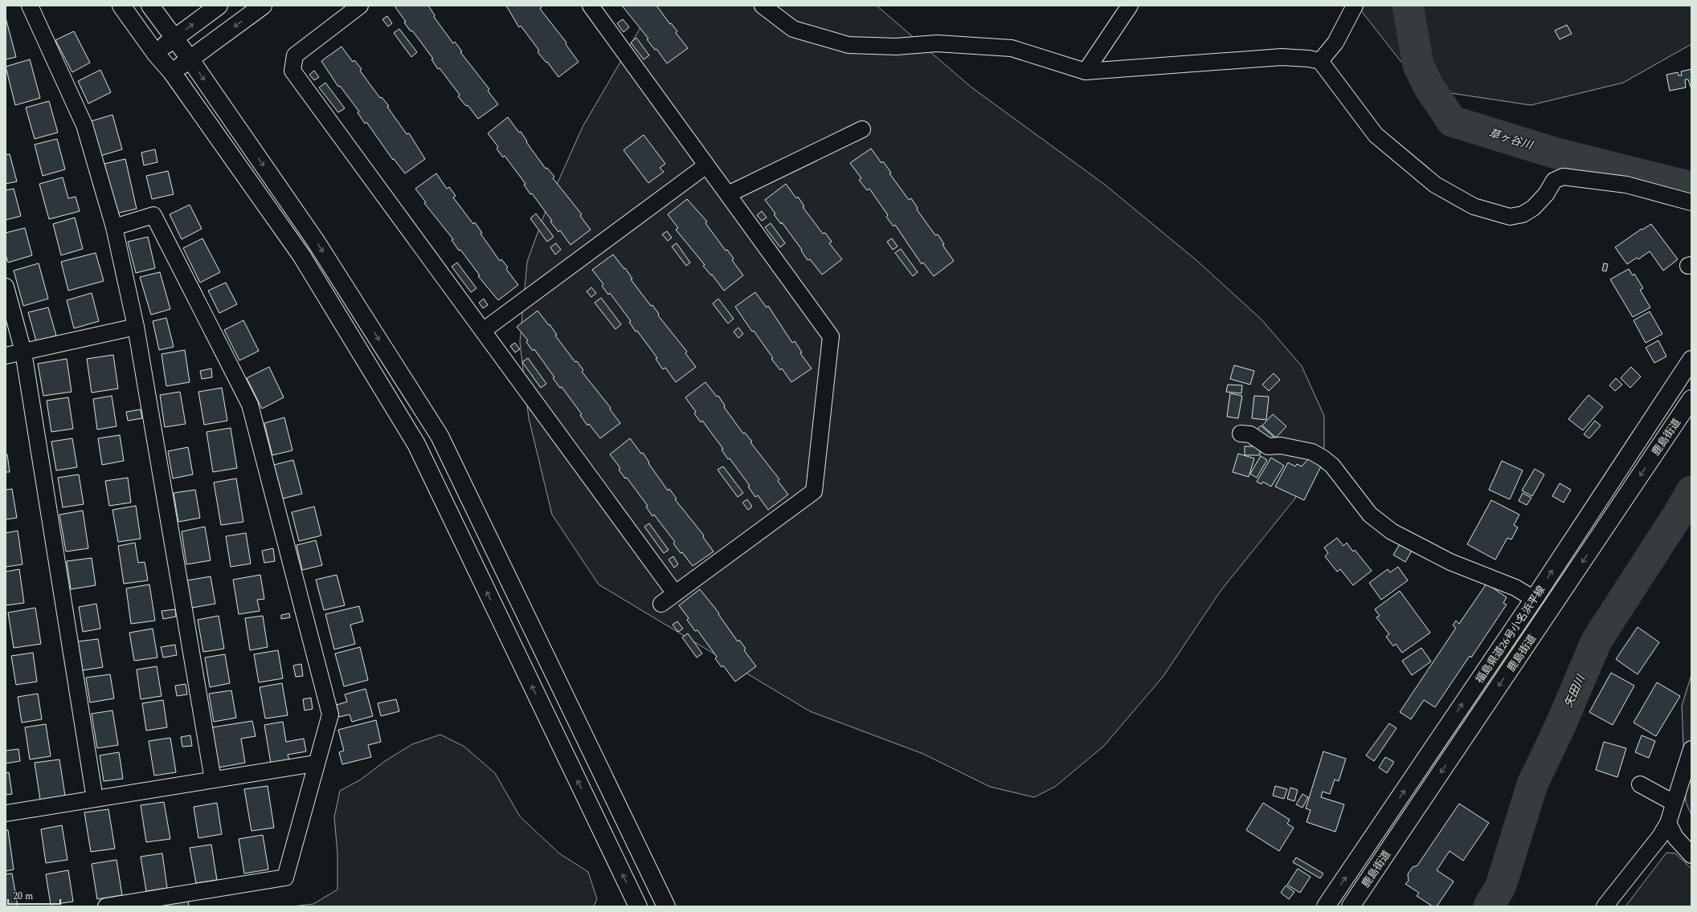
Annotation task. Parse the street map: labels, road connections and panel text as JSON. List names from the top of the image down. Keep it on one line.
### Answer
{"streets":{"street":["鹿島街道","福島県道26号小名浜平線"]},"one_way":["鹿島街道","福島県道26号小名浜平線"],"water":["草ヶ谷川","矢田川"],"scale_bar":"20 m"}
